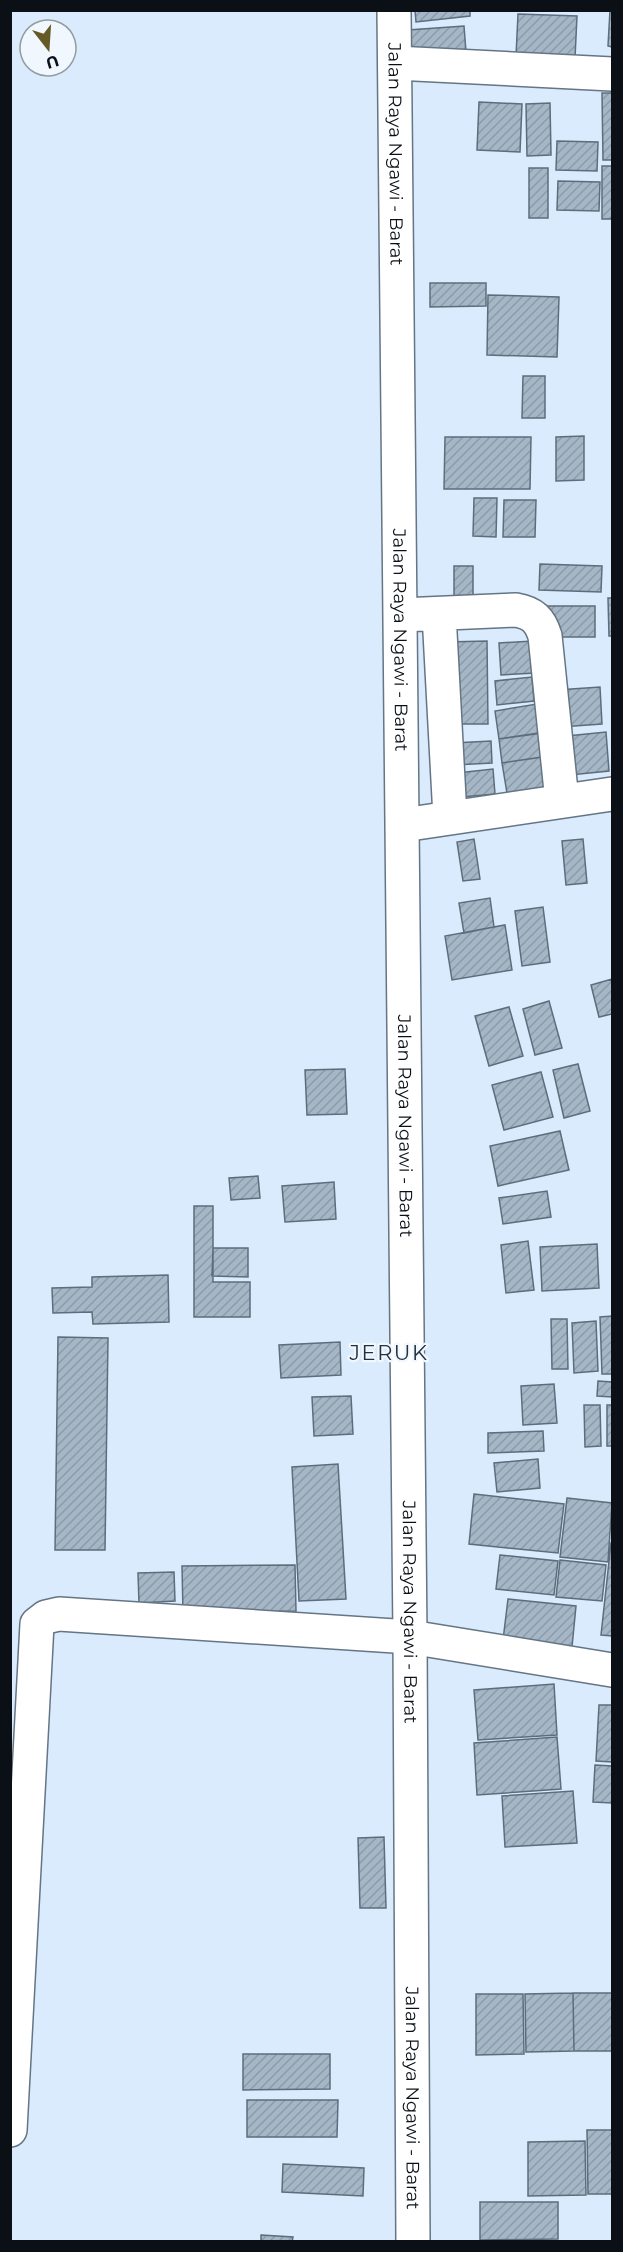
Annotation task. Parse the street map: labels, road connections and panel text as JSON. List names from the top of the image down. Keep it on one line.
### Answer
{"streets":{"main road":["Jalan Raya Ngawi - Barat"]},"districts":["JERUK"],"north":"bottom"}
